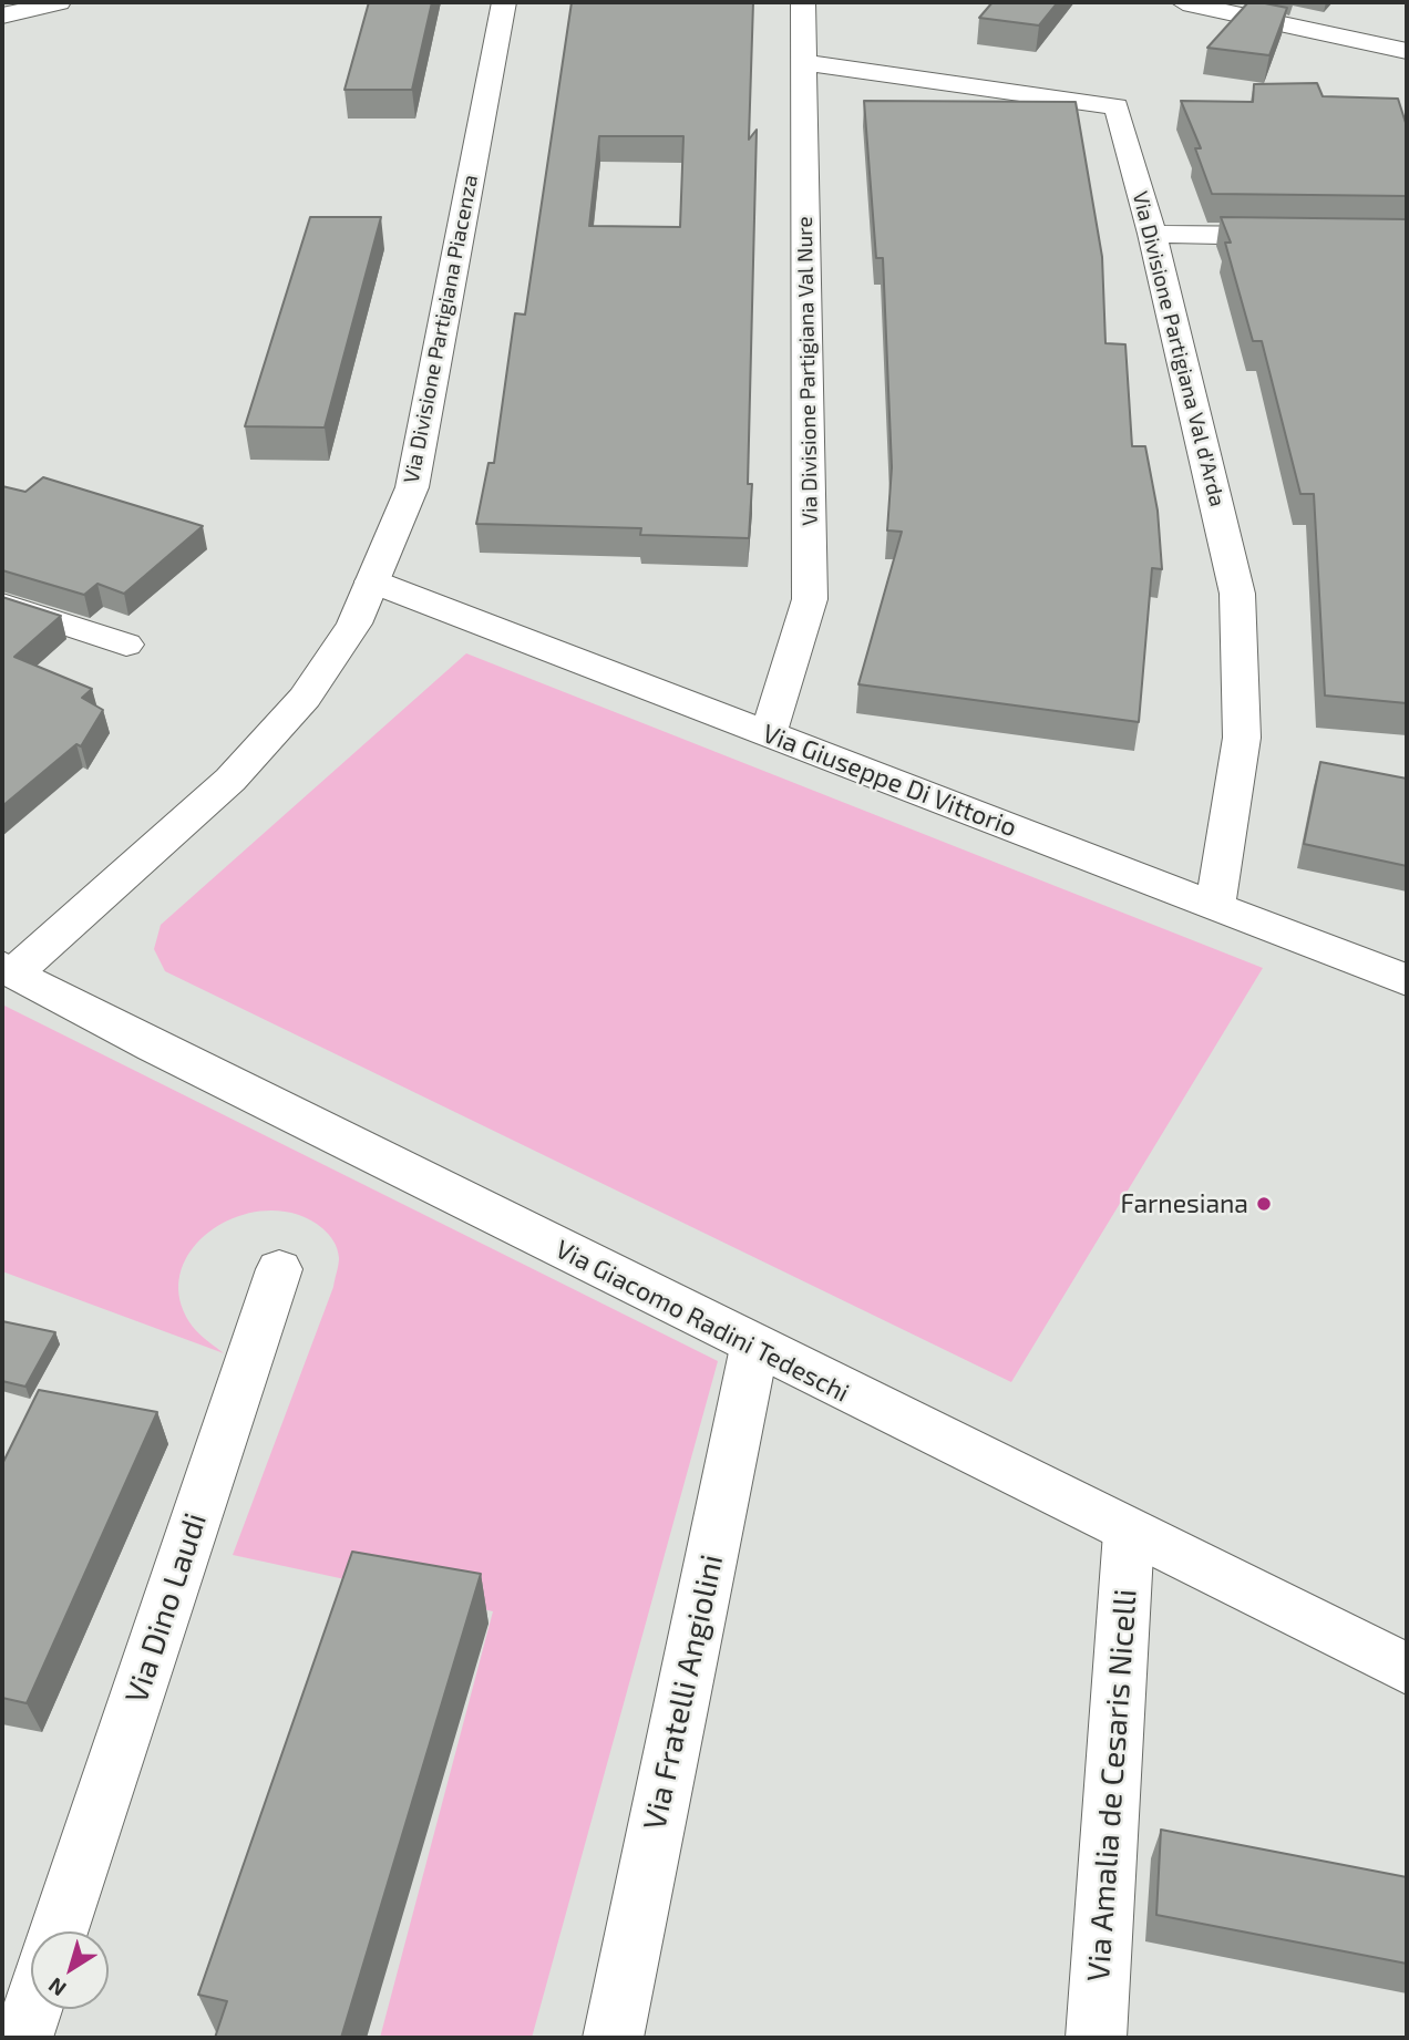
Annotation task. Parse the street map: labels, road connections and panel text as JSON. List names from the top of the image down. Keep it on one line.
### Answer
{"streets":{"street":["Via Divisione Partigiana Piacenza","Via Divisione Partigiana Val d'Arda","Via Divisione Partigiana Val Nure","Via Giuseppe Di Vittorio","Via Giacomo Radini Tedeschi","Via Dino Laudi","Via Fratelli Angiolini","Via Amalia de Cesaris Nicelli"]},"crossings":[["Via Divisione Partigiana Piacenza","Via Giuseppe Di Vittorio"],["Via Divisione Partigiana Piacenza","Via Giacomo Radini Tedeschi"],["Via Divisione Partigiana Val d'Arda","Via Divisione Partigiana Val Nure"],["Via Divisione Partigiana Val d'Arda","Via Giuseppe Di Vittorio"],["Via Divisione Partigiana Val Nure","Via Giuseppe Di Vittorio"],["Via Giacomo Radini Tedeschi","Via Fratelli Angiolini"],["Via Giacomo Radini Tedeschi","Via Amalia de Cesaris Nicelli"]],"places":["Farnesiana"],"north":"bottom left"}
